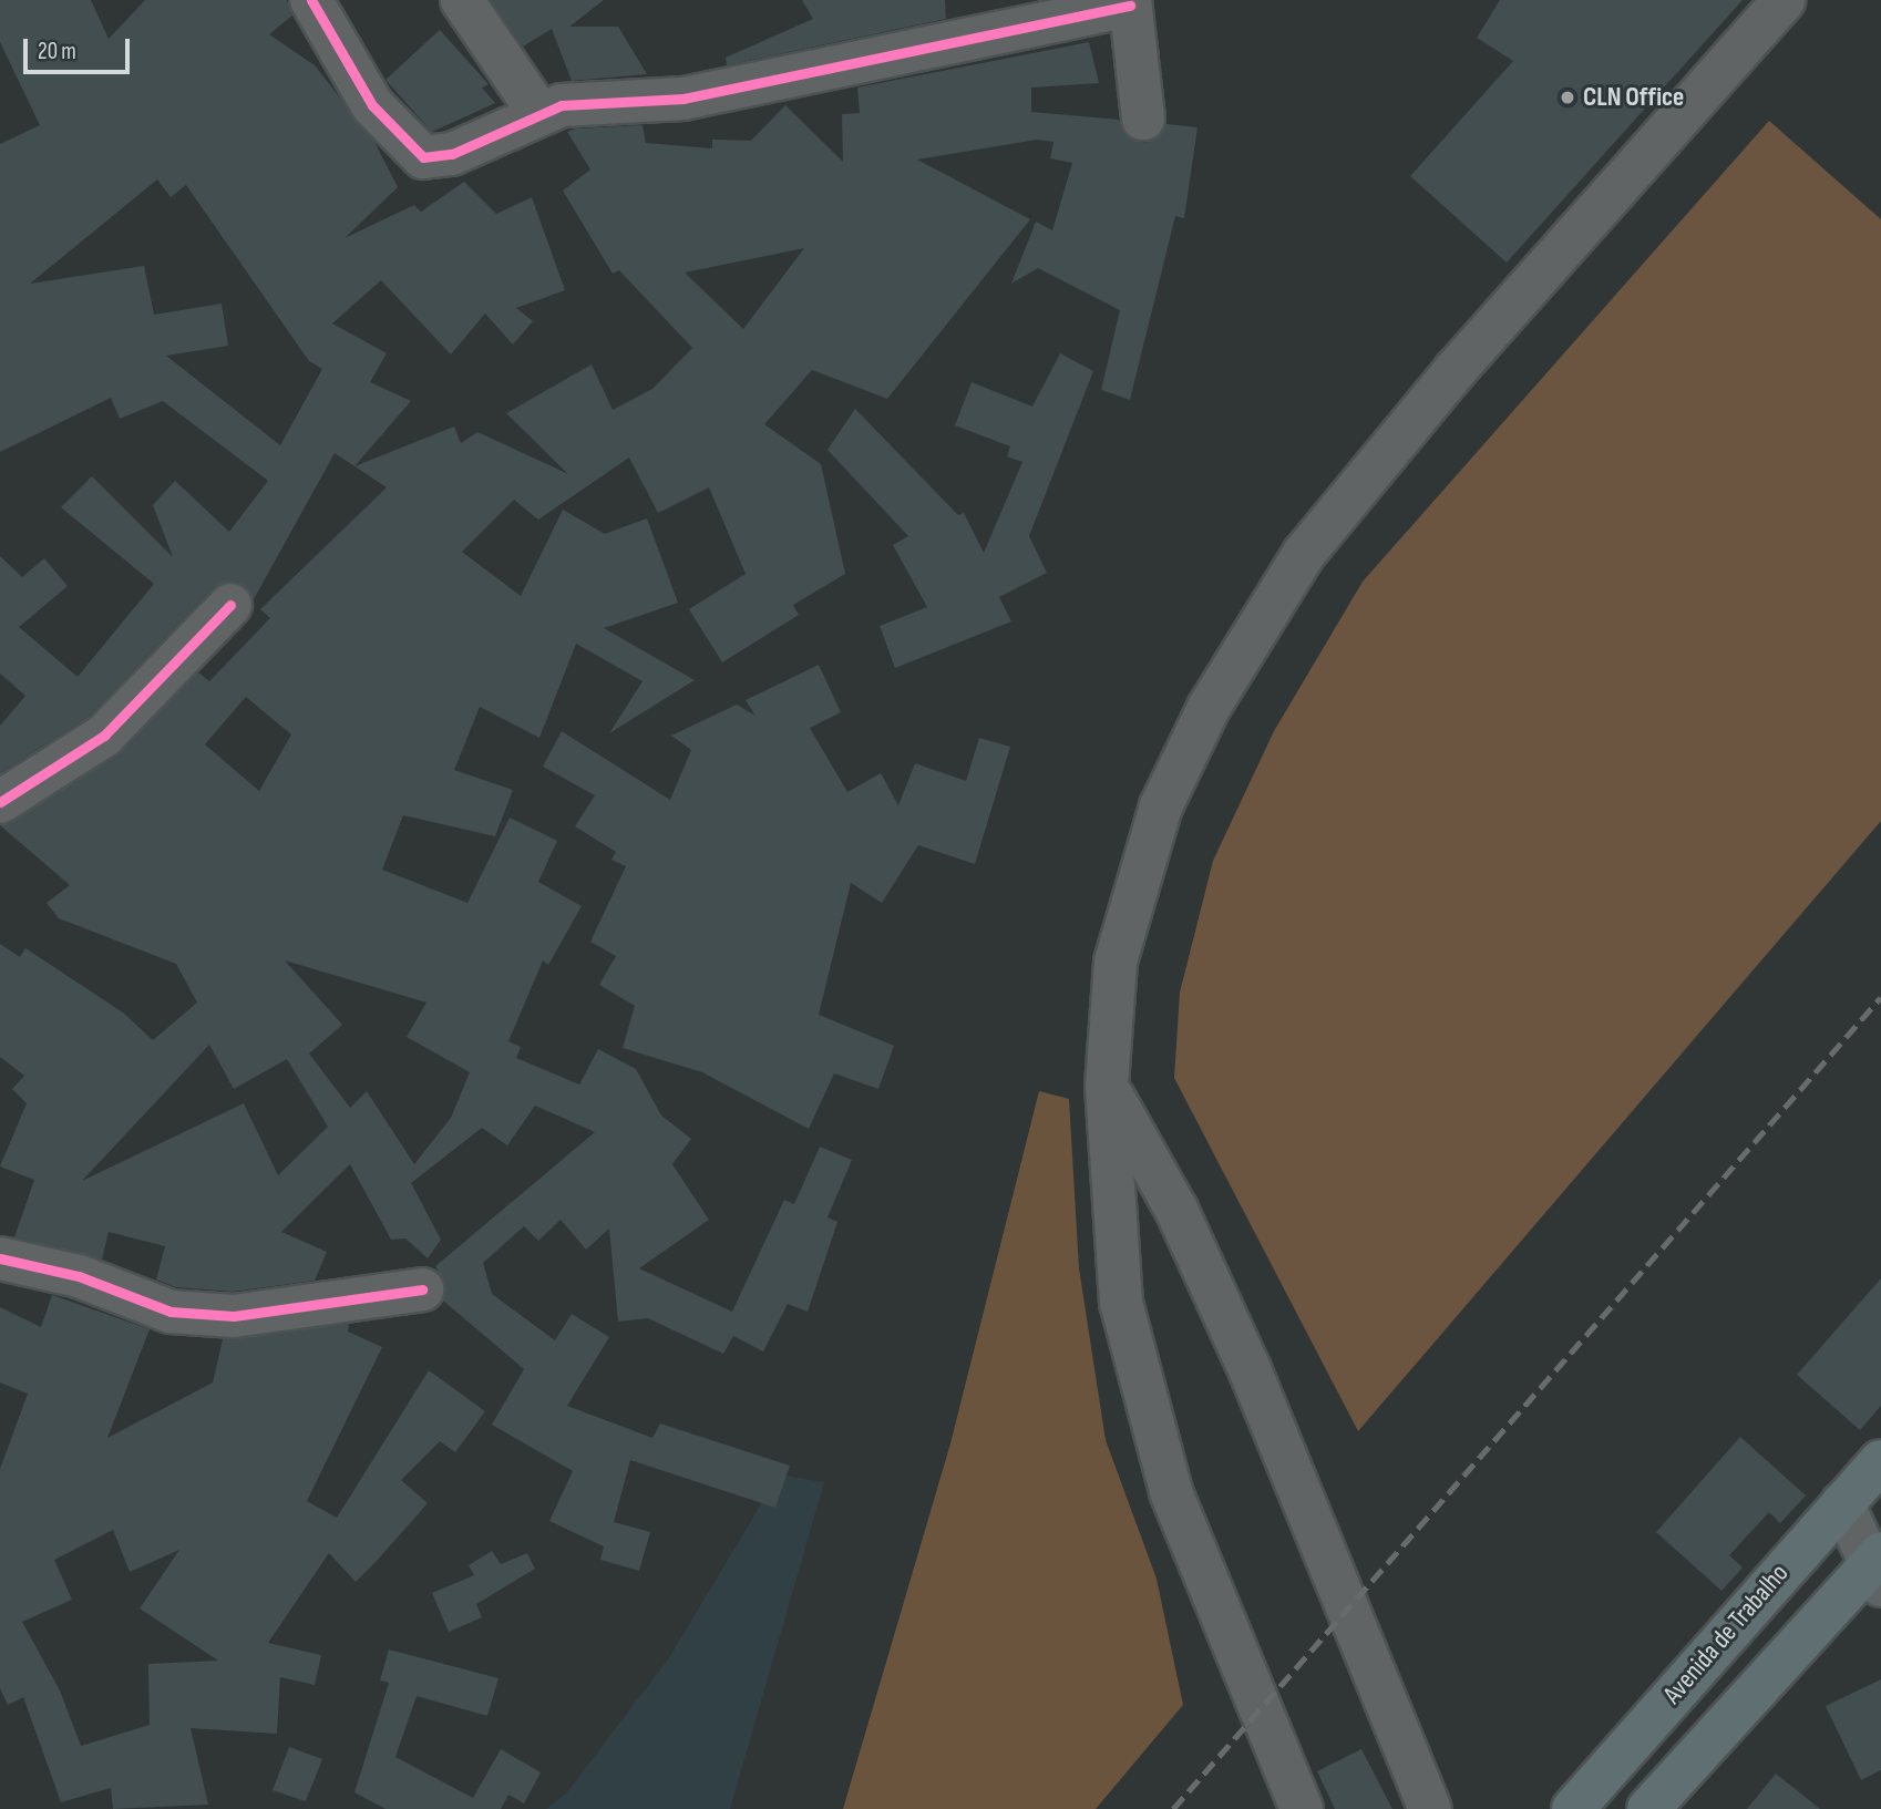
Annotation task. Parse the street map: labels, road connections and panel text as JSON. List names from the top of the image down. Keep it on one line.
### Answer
{"streets":{"highway":["Avenida de Trabalho"]},"places":["CLN Office"],"scale_bar":"20 m"}
